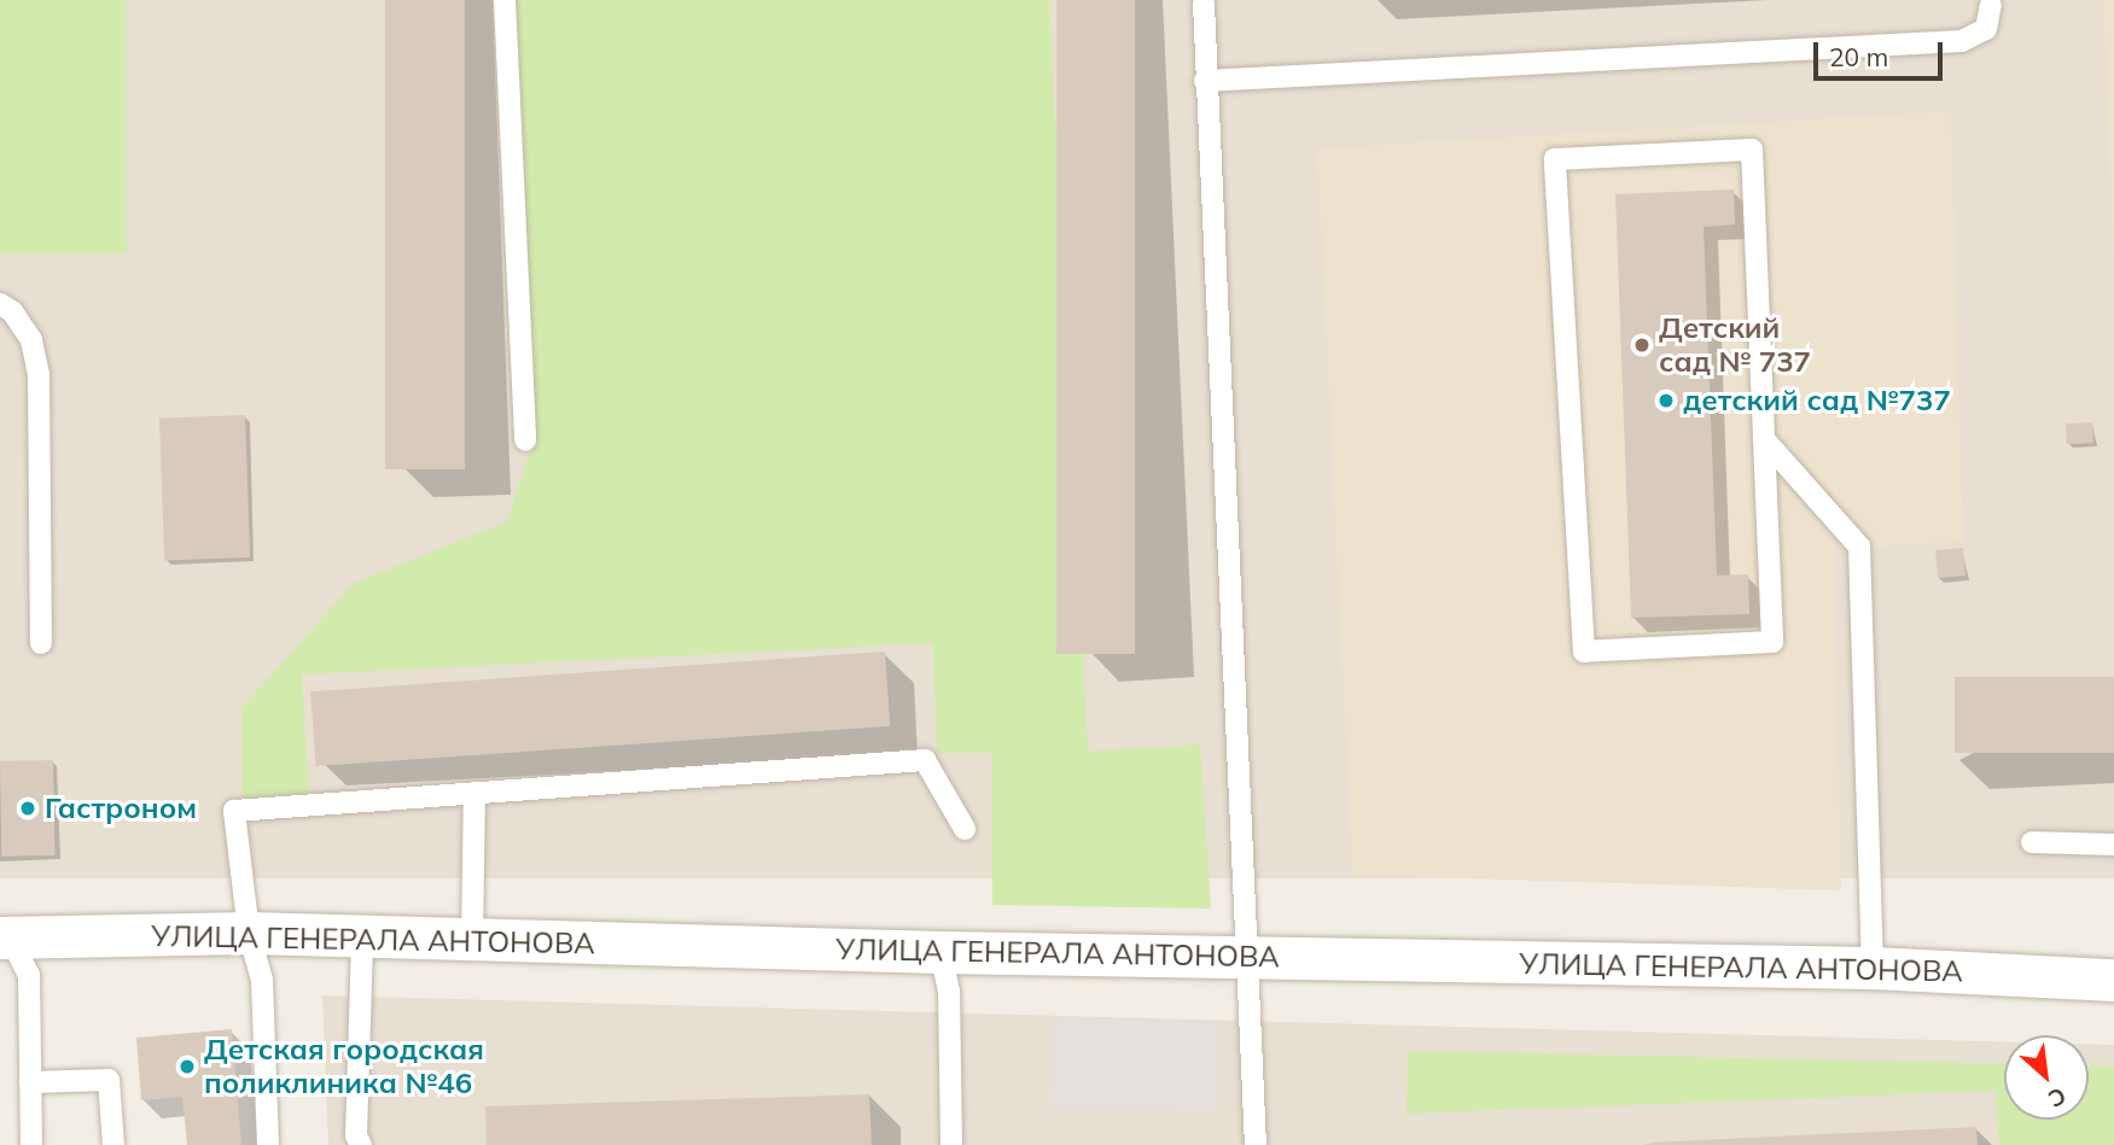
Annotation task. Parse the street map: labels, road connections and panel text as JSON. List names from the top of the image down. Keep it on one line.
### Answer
{"streets":{"street":["УЛИЦА ГЕНЕРАЛА АНТОНОВА"]},"places":["Детский сад № 737","детский сад №737","Гастроном","Детская городская поликлиника №46"],"scale_bar":"20 m","north":"bottom right"}
